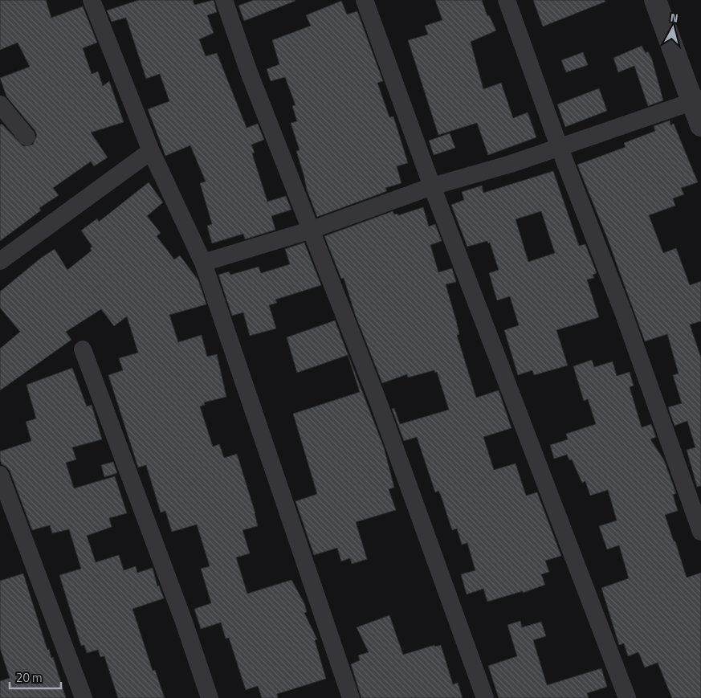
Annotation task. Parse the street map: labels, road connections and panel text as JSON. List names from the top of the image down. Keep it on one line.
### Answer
{"scale_bar":"20 m","north":"top"}
